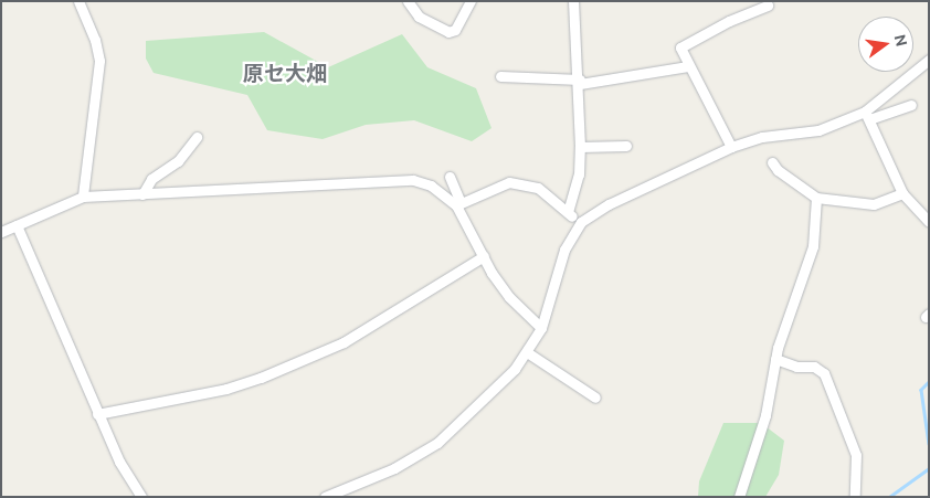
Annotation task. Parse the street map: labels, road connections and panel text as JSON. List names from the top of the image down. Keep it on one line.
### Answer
{"districts":["原セ大畑"],"north":"right"}
